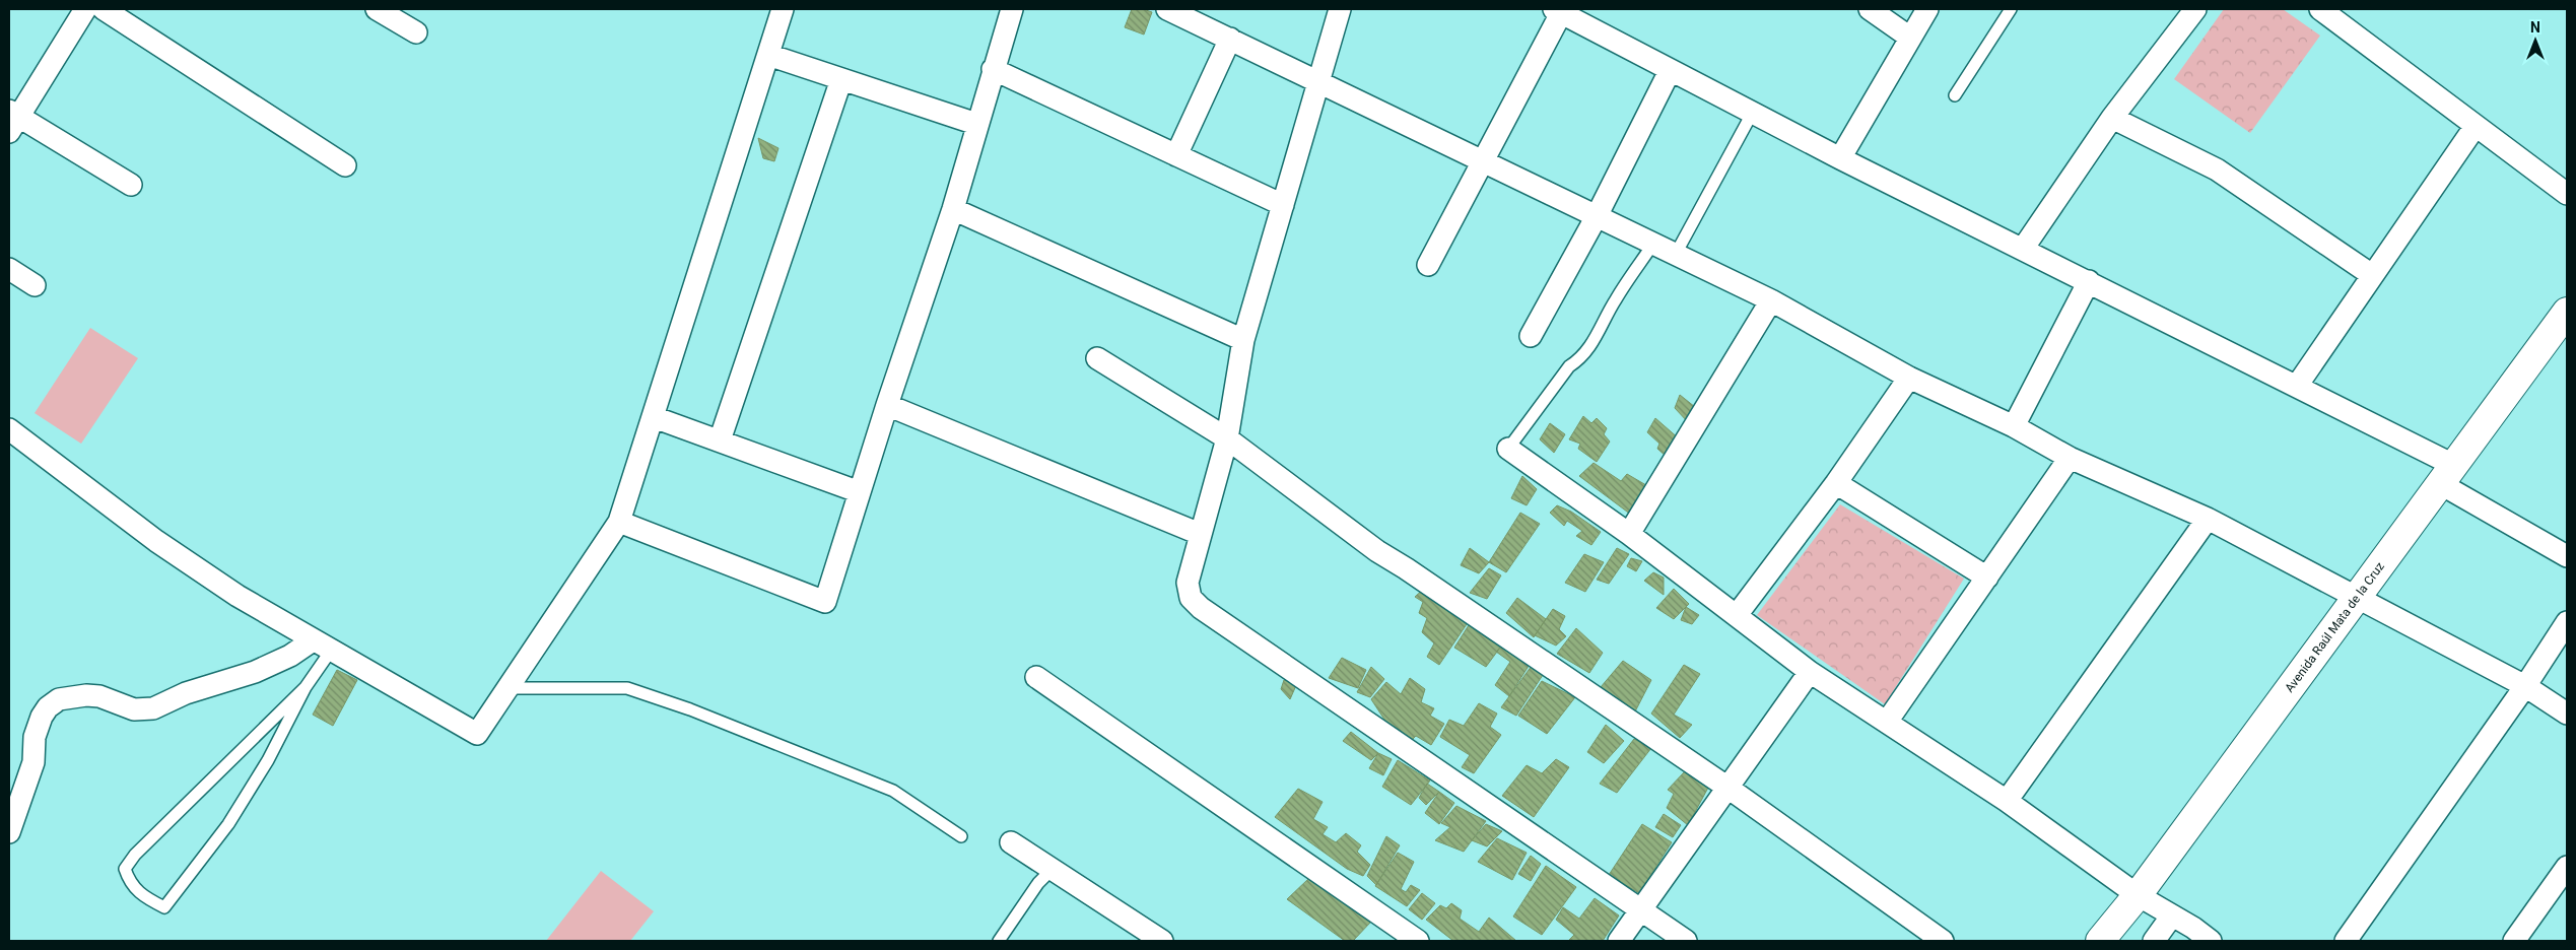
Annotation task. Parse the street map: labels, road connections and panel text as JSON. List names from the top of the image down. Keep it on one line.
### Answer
{"streets":{"street":["Avenida Raúl Mata de la Cruz"]},"north":"top"}
